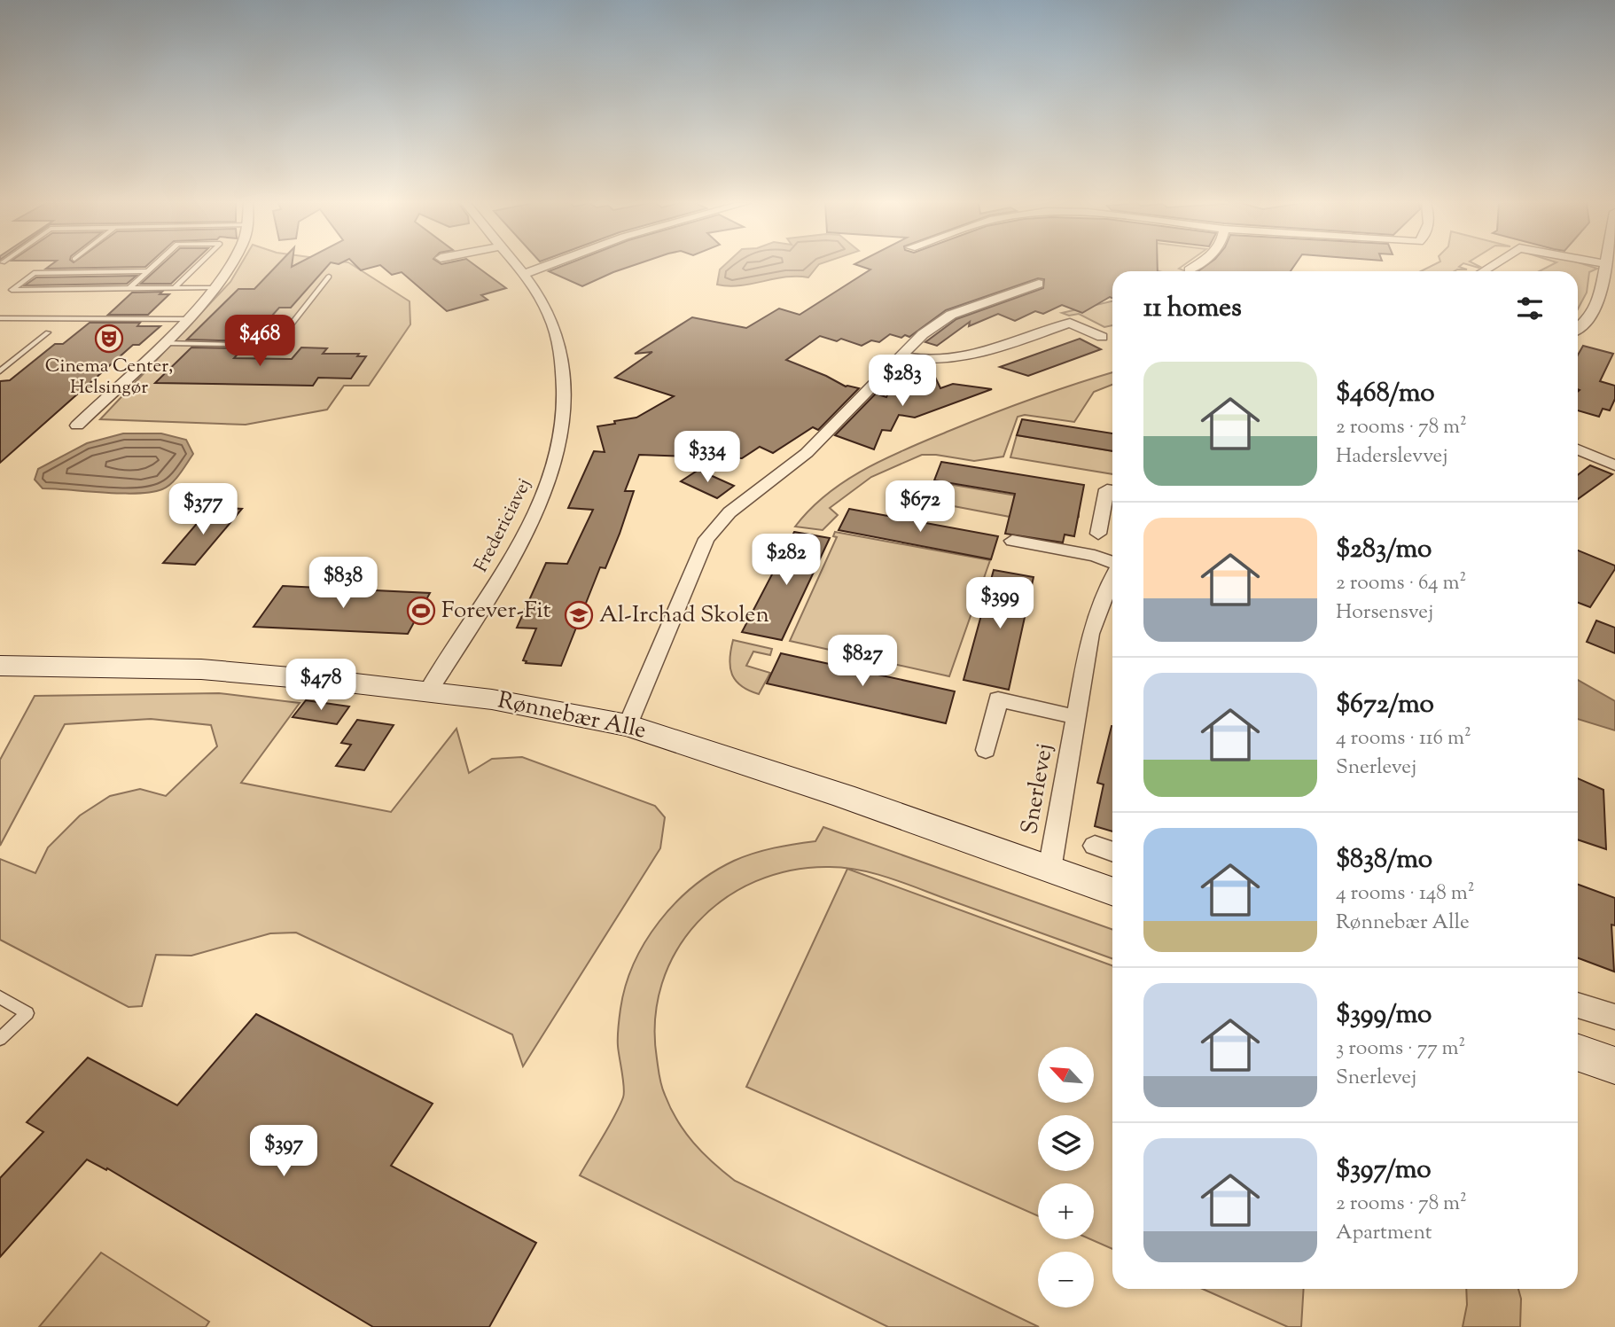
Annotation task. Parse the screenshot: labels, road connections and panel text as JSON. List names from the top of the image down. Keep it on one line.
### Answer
{"streets":{"main road":["Rønnebær Alle"],"street":["Fredericiavej","Snerlevej"]},"crossings":[["Fredericiavej","Rønnebær Alle"],["Rønnebær Alle","Snerlevej"]],"places":{"theatre":["Cinema Center, Helsingør"],"sports":["Forever-Fit"],"school or university":["Al-Irchad Skolen"]},"north":"top left","page":{"heading":"11 homes","price":["$468","$283","$334","$672","$377","$282","$838","$399","$827","$478","$397"],"list":[{"name":"$468/mo","note":"2 rooms · 78 m² · Haderslevvej"},{"name":"$283/mo","note":"2 rooms · 64 m² · Horsensvej"},{"name":"$672/mo","note":"4 rooms · 116 m² · Snerlevej"},{"name":"$838/mo","note":"4 rooms · 148 m² · Rønnebær Alle"},{"name":"$399/mo","note":"3 rooms · 77 m² · Snerlevej"},{"name":"$397/mo","note":"2 rooms · 78 m² · Apartment"}],"map_buttons":["+","−"]}}
